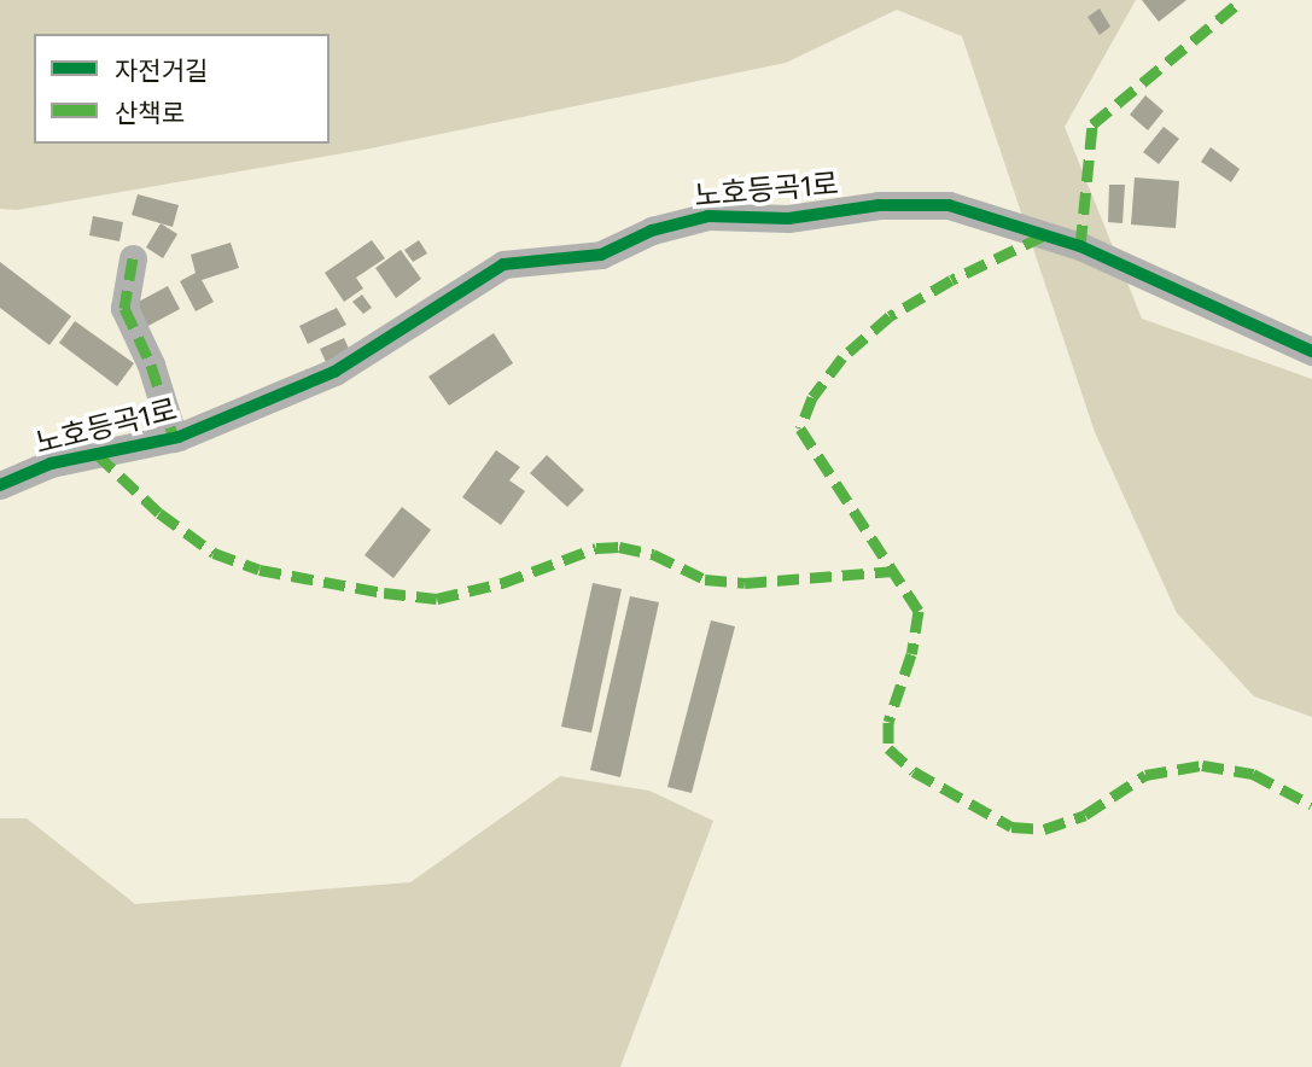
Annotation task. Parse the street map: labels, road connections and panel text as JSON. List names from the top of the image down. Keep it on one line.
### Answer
{"streets":{"street":["노호등곡1로"]},"legend":["자전거길","산책로"]}
